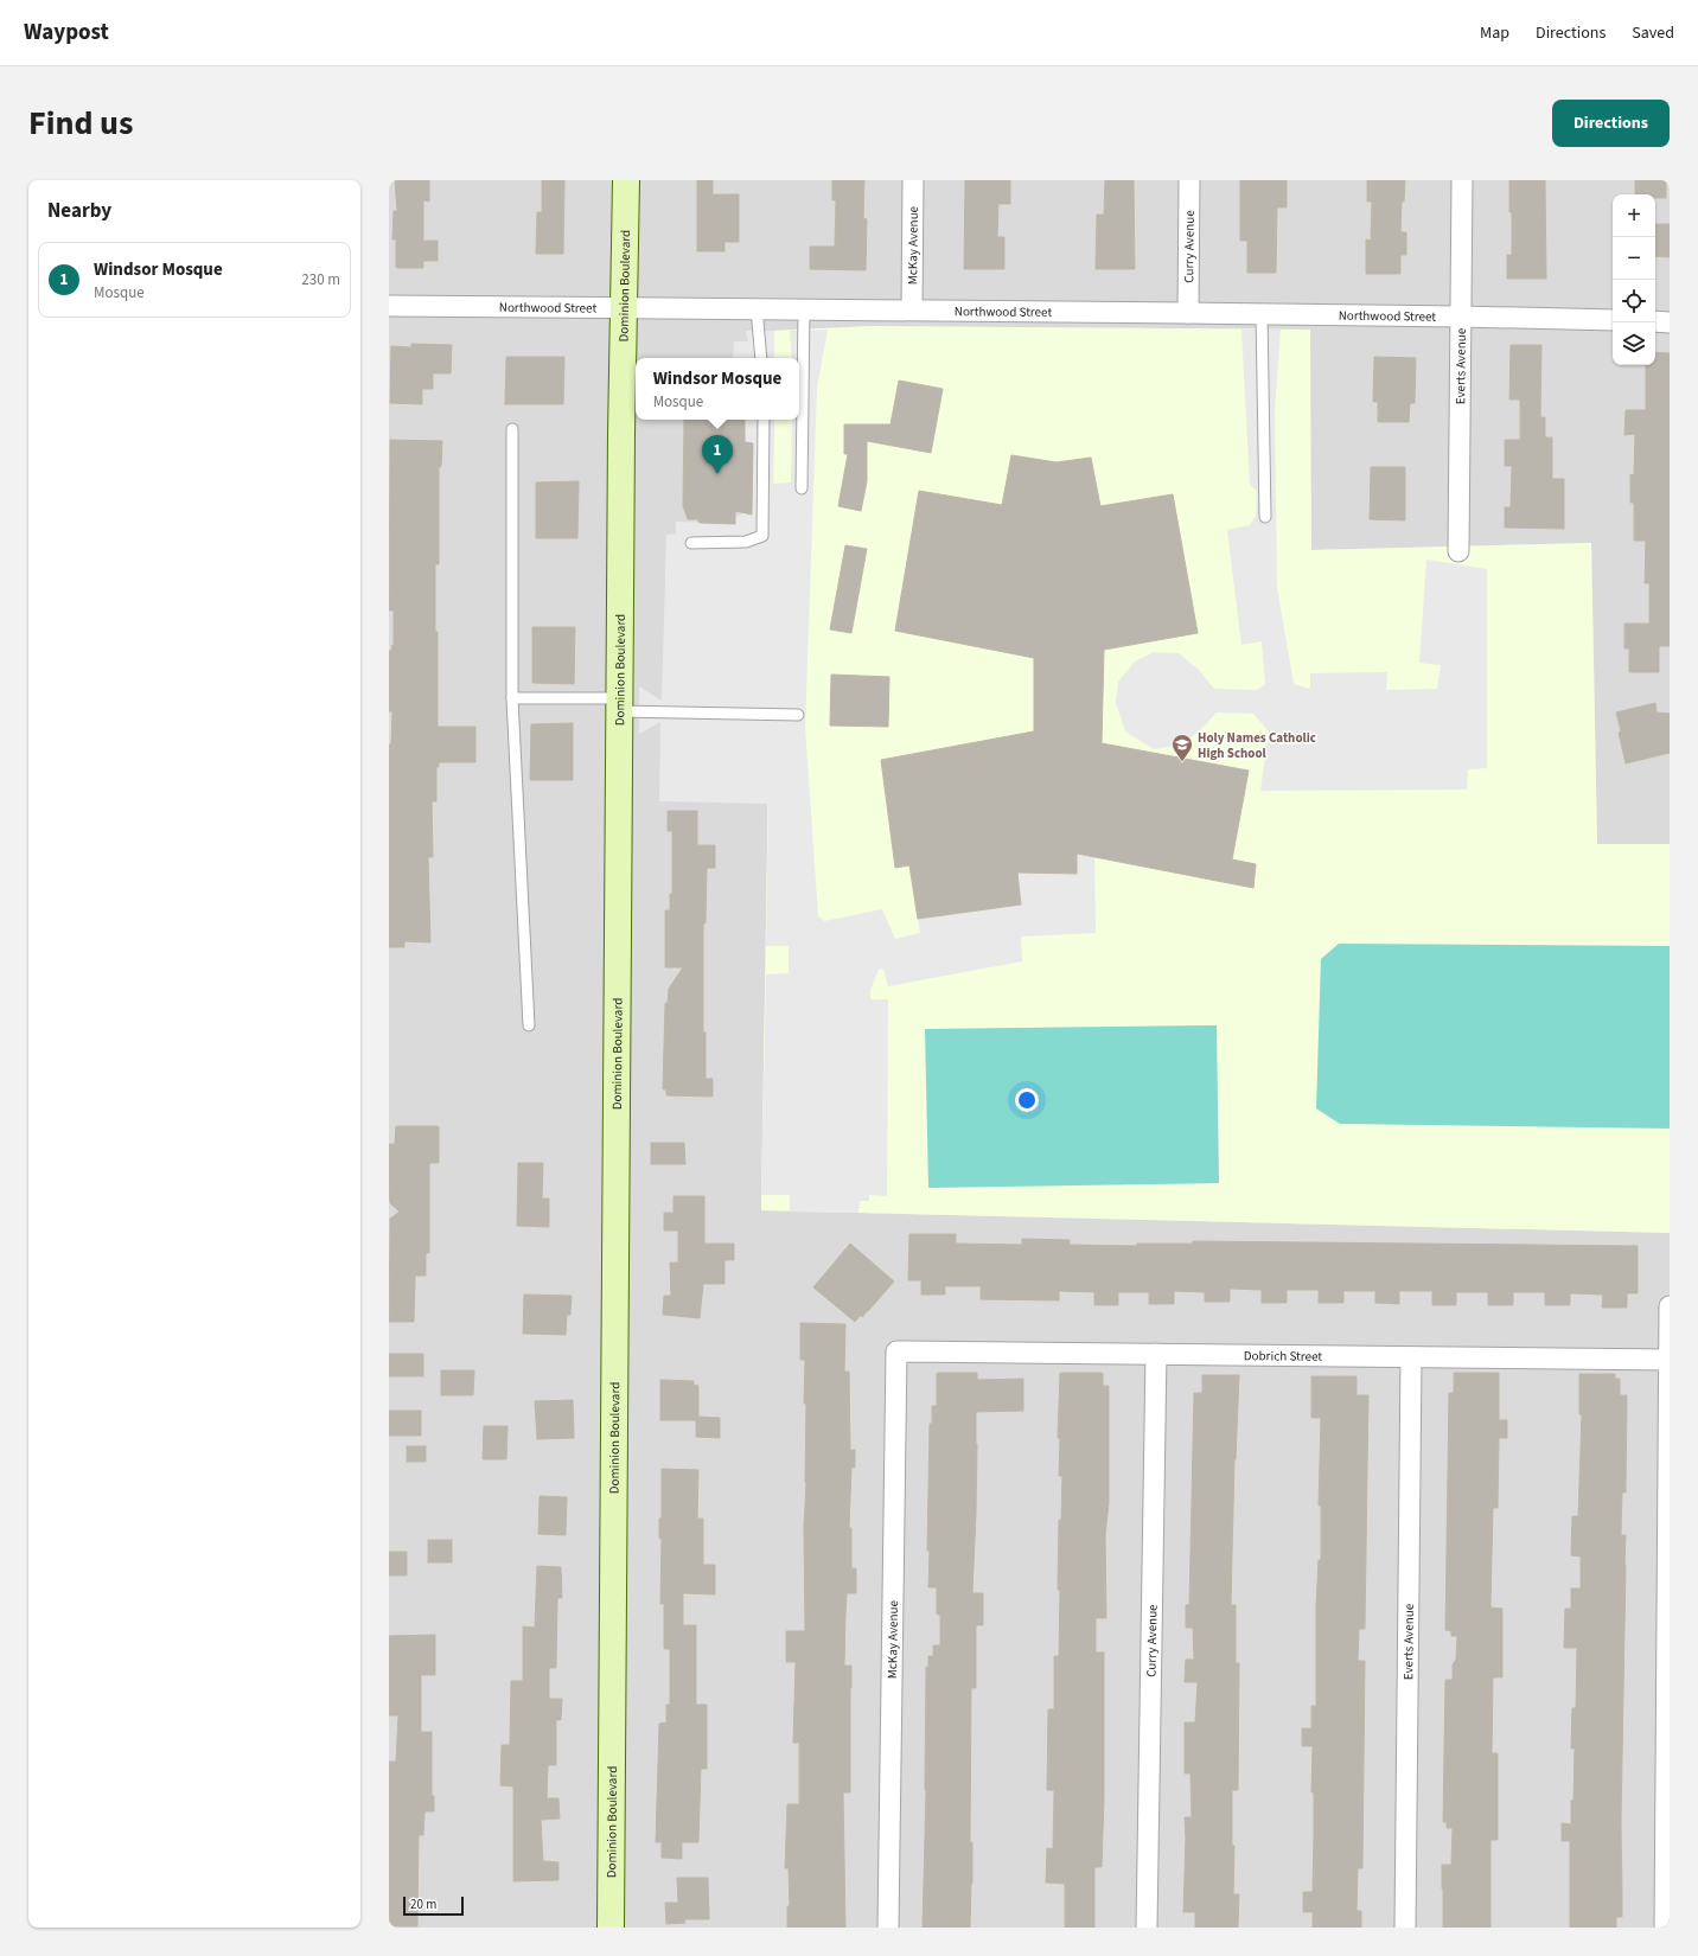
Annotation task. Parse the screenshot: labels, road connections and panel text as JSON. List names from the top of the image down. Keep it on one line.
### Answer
{"streets":{"street":["McKay Avenue","Curry Avenue","Dominion Boulevard","Northwood Street","Everts Avenue","Dobrich Street"]},"crossings":[["McKay Avenue","Northwood Street"],["McKay Avenue","Dobrich Street"],["Curry Avenue","Northwood Street"],["Curry Avenue","Dobrich Street"],["Dominion Boulevard","Northwood Street"],["Northwood Street","Everts Avenue"],["Everts Avenue","Dobrich Street"]],"places":{"school or university":["Holy Names Catholic High School"]},"scale_bar":"20 m","page":{"header":"Waypost","nav":["Map","Directions","Saved"],"title":"Find us","buttons":"Directions","heading":"Nearby","map_buttons":["+","−"],"list":[{"mark":"1","name":"Windsor Mosque","note":"Mosque","value":"230 m"}],"popup":["Windsor Mosque","Mosque"],"pins":"1","scale":"20 m"}}
